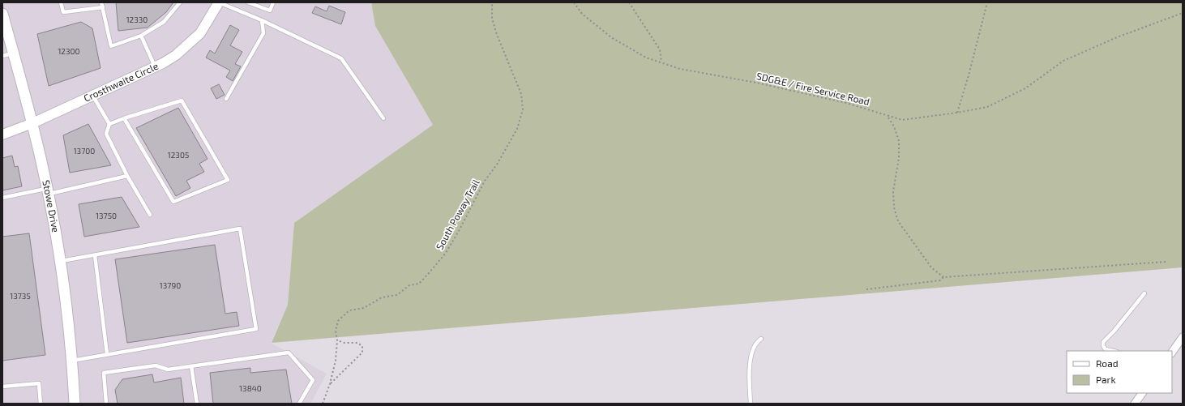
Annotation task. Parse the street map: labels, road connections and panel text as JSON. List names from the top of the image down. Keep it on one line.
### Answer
{"streets":{"main road":["Stowe Drive"],"street":["Crosthwaite Circle"],"path":["SDG&E / Fire Service Road","South Poway Trail"]},"crossings":[["Crosthwaite Circle","Stowe Drive"]],"house_numbers":["12330","12300","13700","12305","13750","13790","13735","13840"],"legend":["Road","Park"]}
